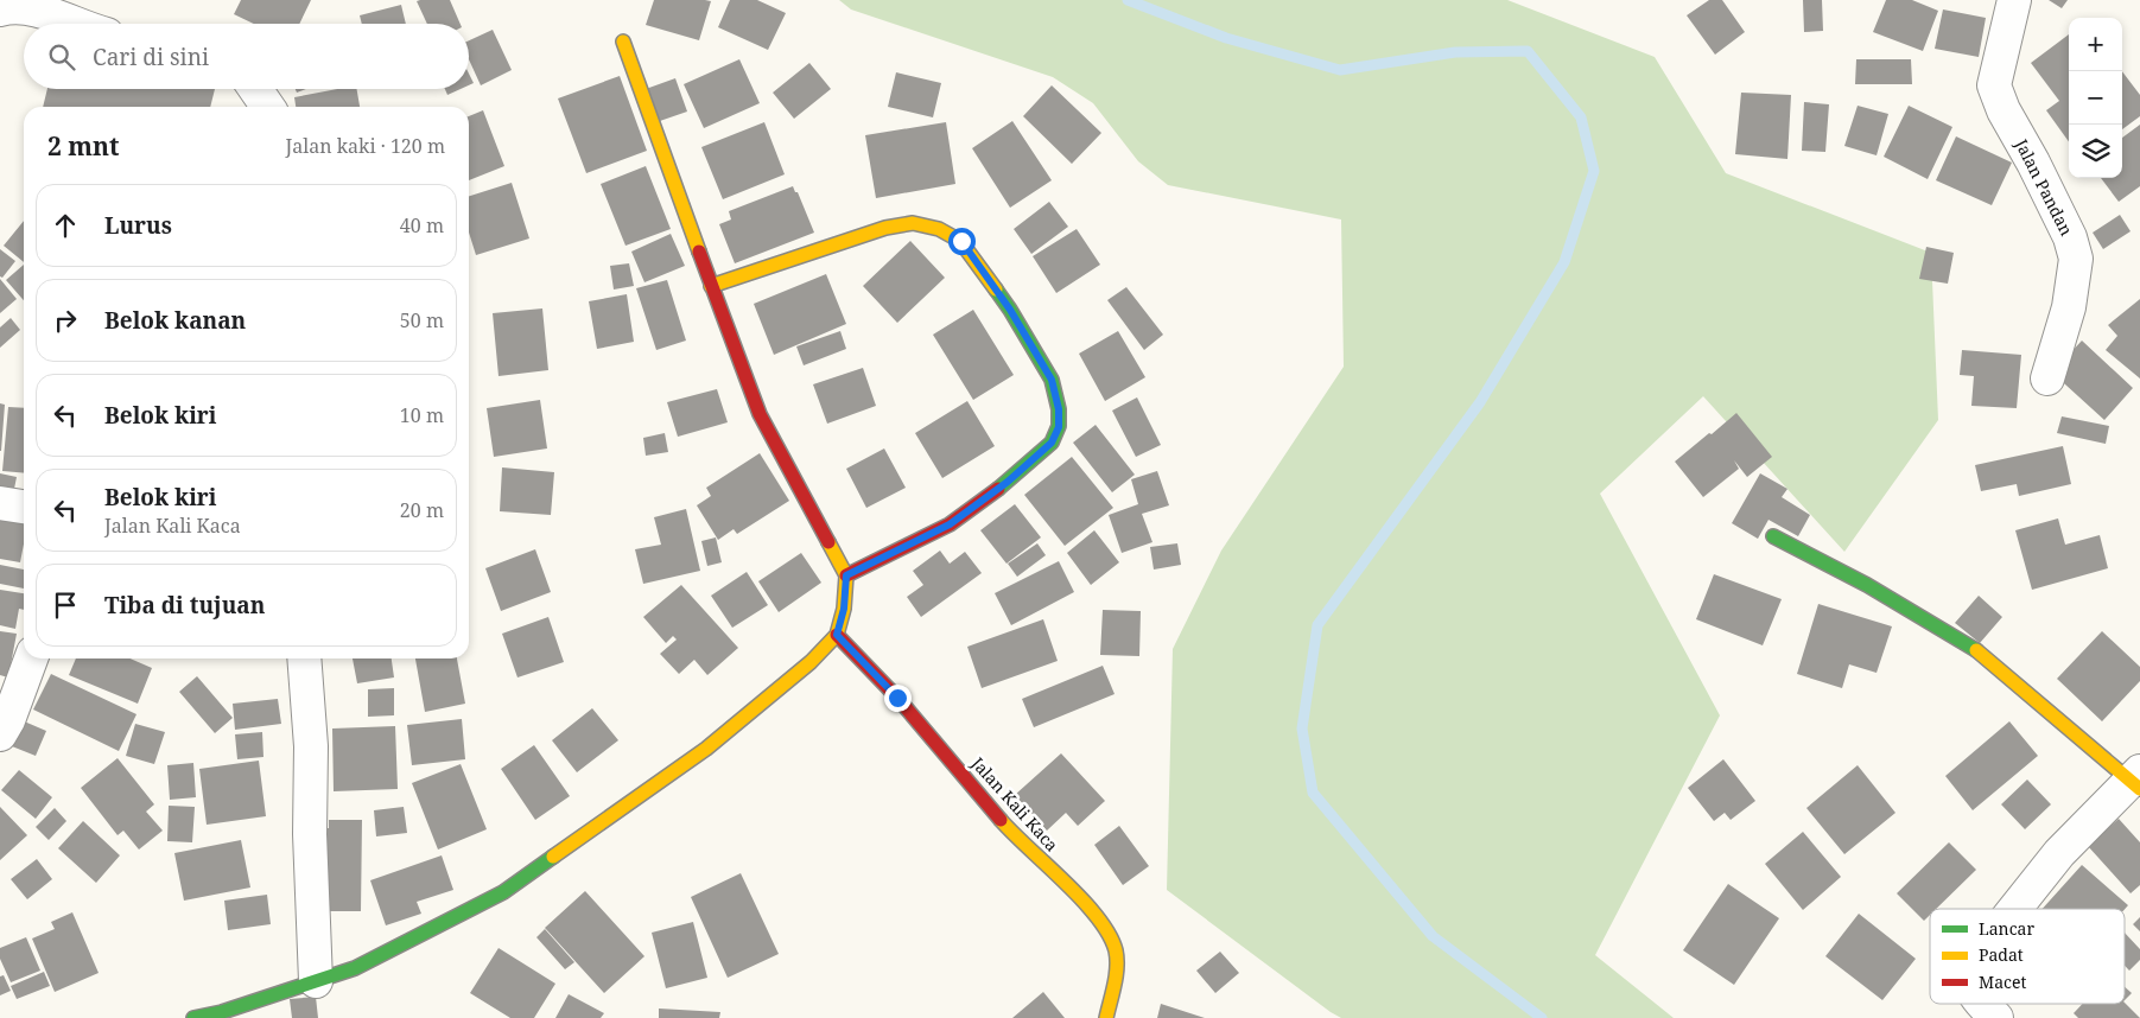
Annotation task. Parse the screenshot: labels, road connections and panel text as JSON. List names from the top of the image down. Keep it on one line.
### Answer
{"streets":{"street":["Jalan Pandan","Jalan Kali Kaca"]},"legend":["Lancar","Padat","Macet"],"page":{"map_buttons":["+","−"],"search":"Cari di sini","heading":["2 mnt","Jalan kaki · 120 m"],"list":[["Lurus","40 m"],["Belok kanan","50 m"],["Belok kiri","10 m"],["Belok kiri","Jalan Kali Kaca","20 m"],"Tiba di tujuan"]}}
